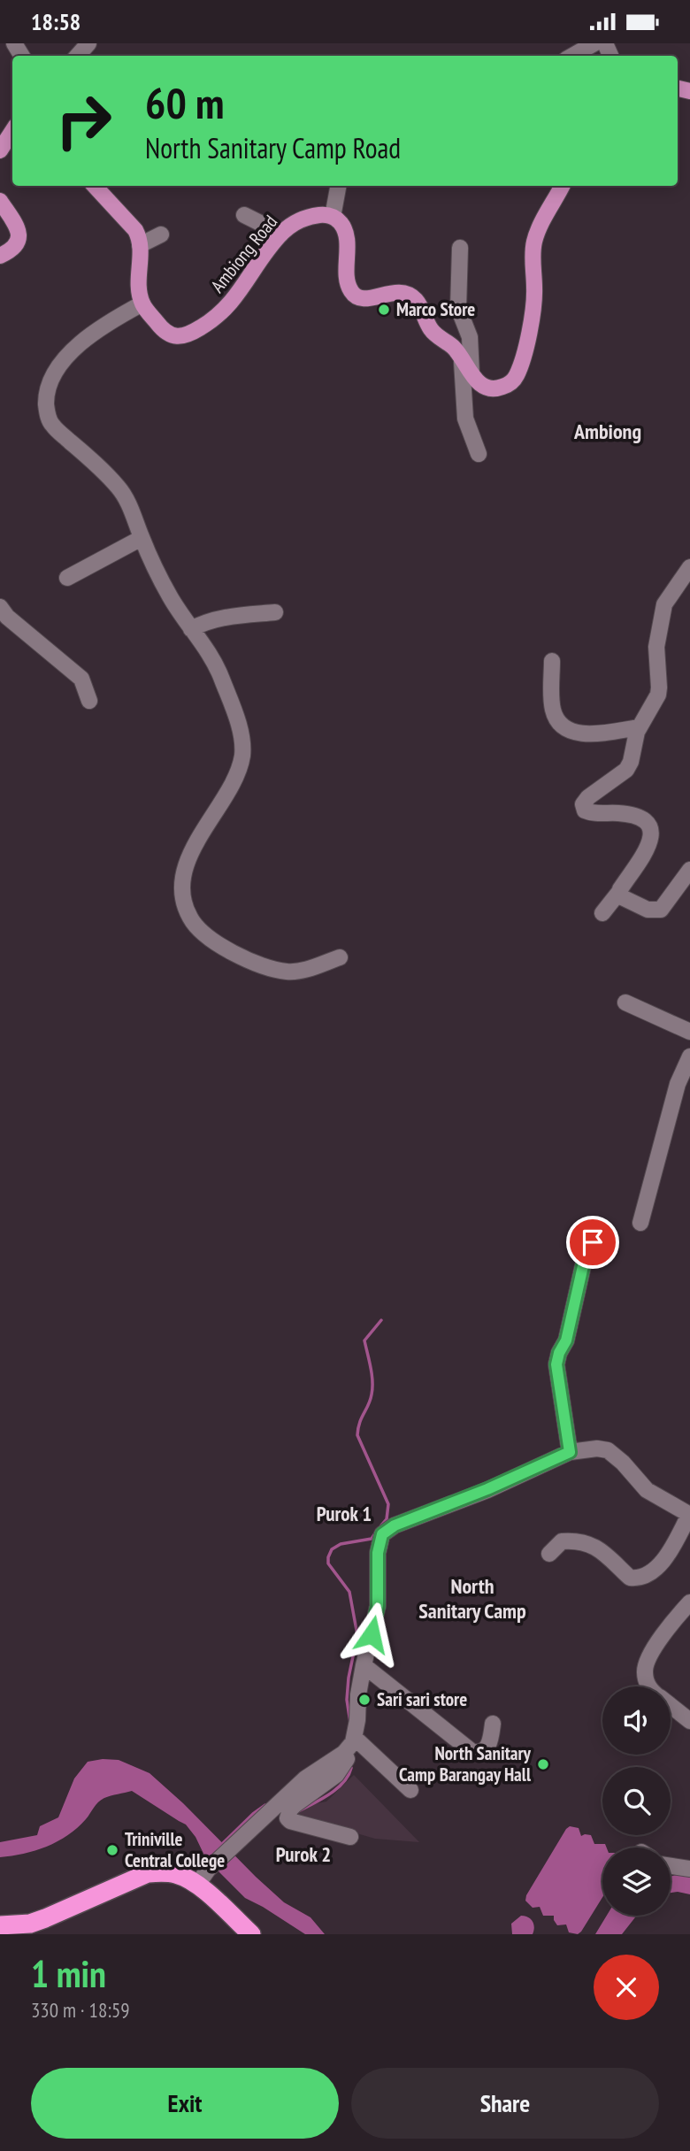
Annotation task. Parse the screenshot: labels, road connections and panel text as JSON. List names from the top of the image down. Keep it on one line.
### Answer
{"streets":{"main road":["Ambiong Road"]},"districts":["Ambiong","Purok 1","North Sanitary Camp","Purok 2"],"places":["Marco Store","Sari sari store","North Sanitary Camp Barangay Hall","Triniville Central College"],"page":{"status":"18:58","turn":["60 m","North Sanitary Camp Road"],"heading":["1 min","330 m · 18:59"],"buttons":["Exit","Share"]}}
